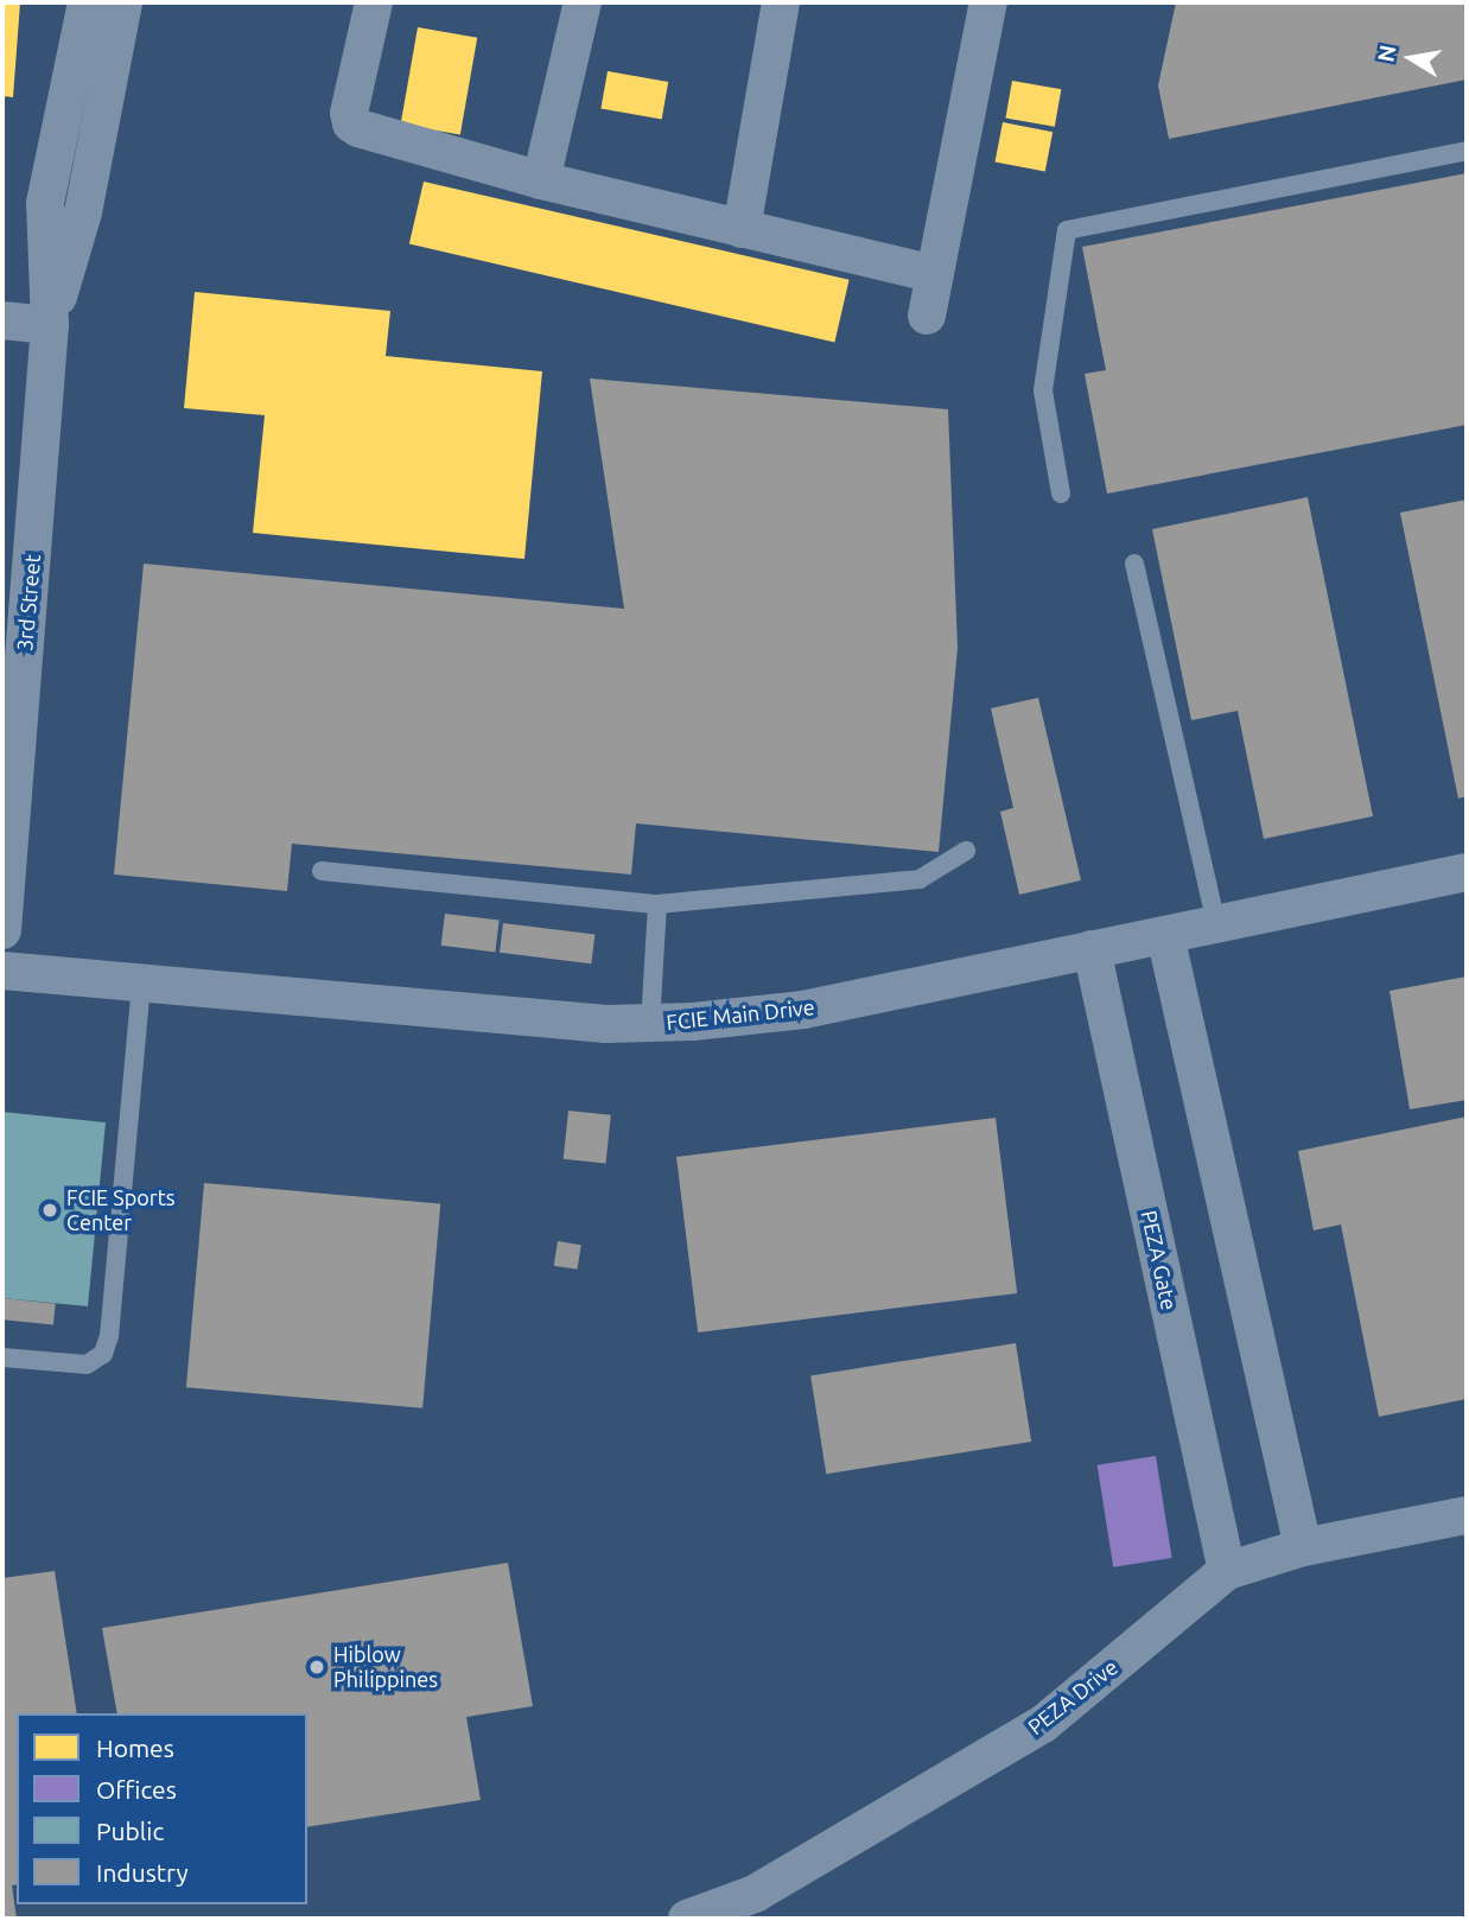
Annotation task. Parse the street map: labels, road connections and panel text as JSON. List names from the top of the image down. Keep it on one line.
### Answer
{"streets":{"street":["3rd Street","FCIE Main Drive","PEZA Gate","PEZA Drive"]},"crossings":[["FCIE Main Drive","PEZA Gate"],["PEZA Gate","PEZA Drive"]],"places":["FCIE Sports Center","Hiblow Philippines"],"legend":["Homes","Offices","Public","Industry"],"north":"left"}
